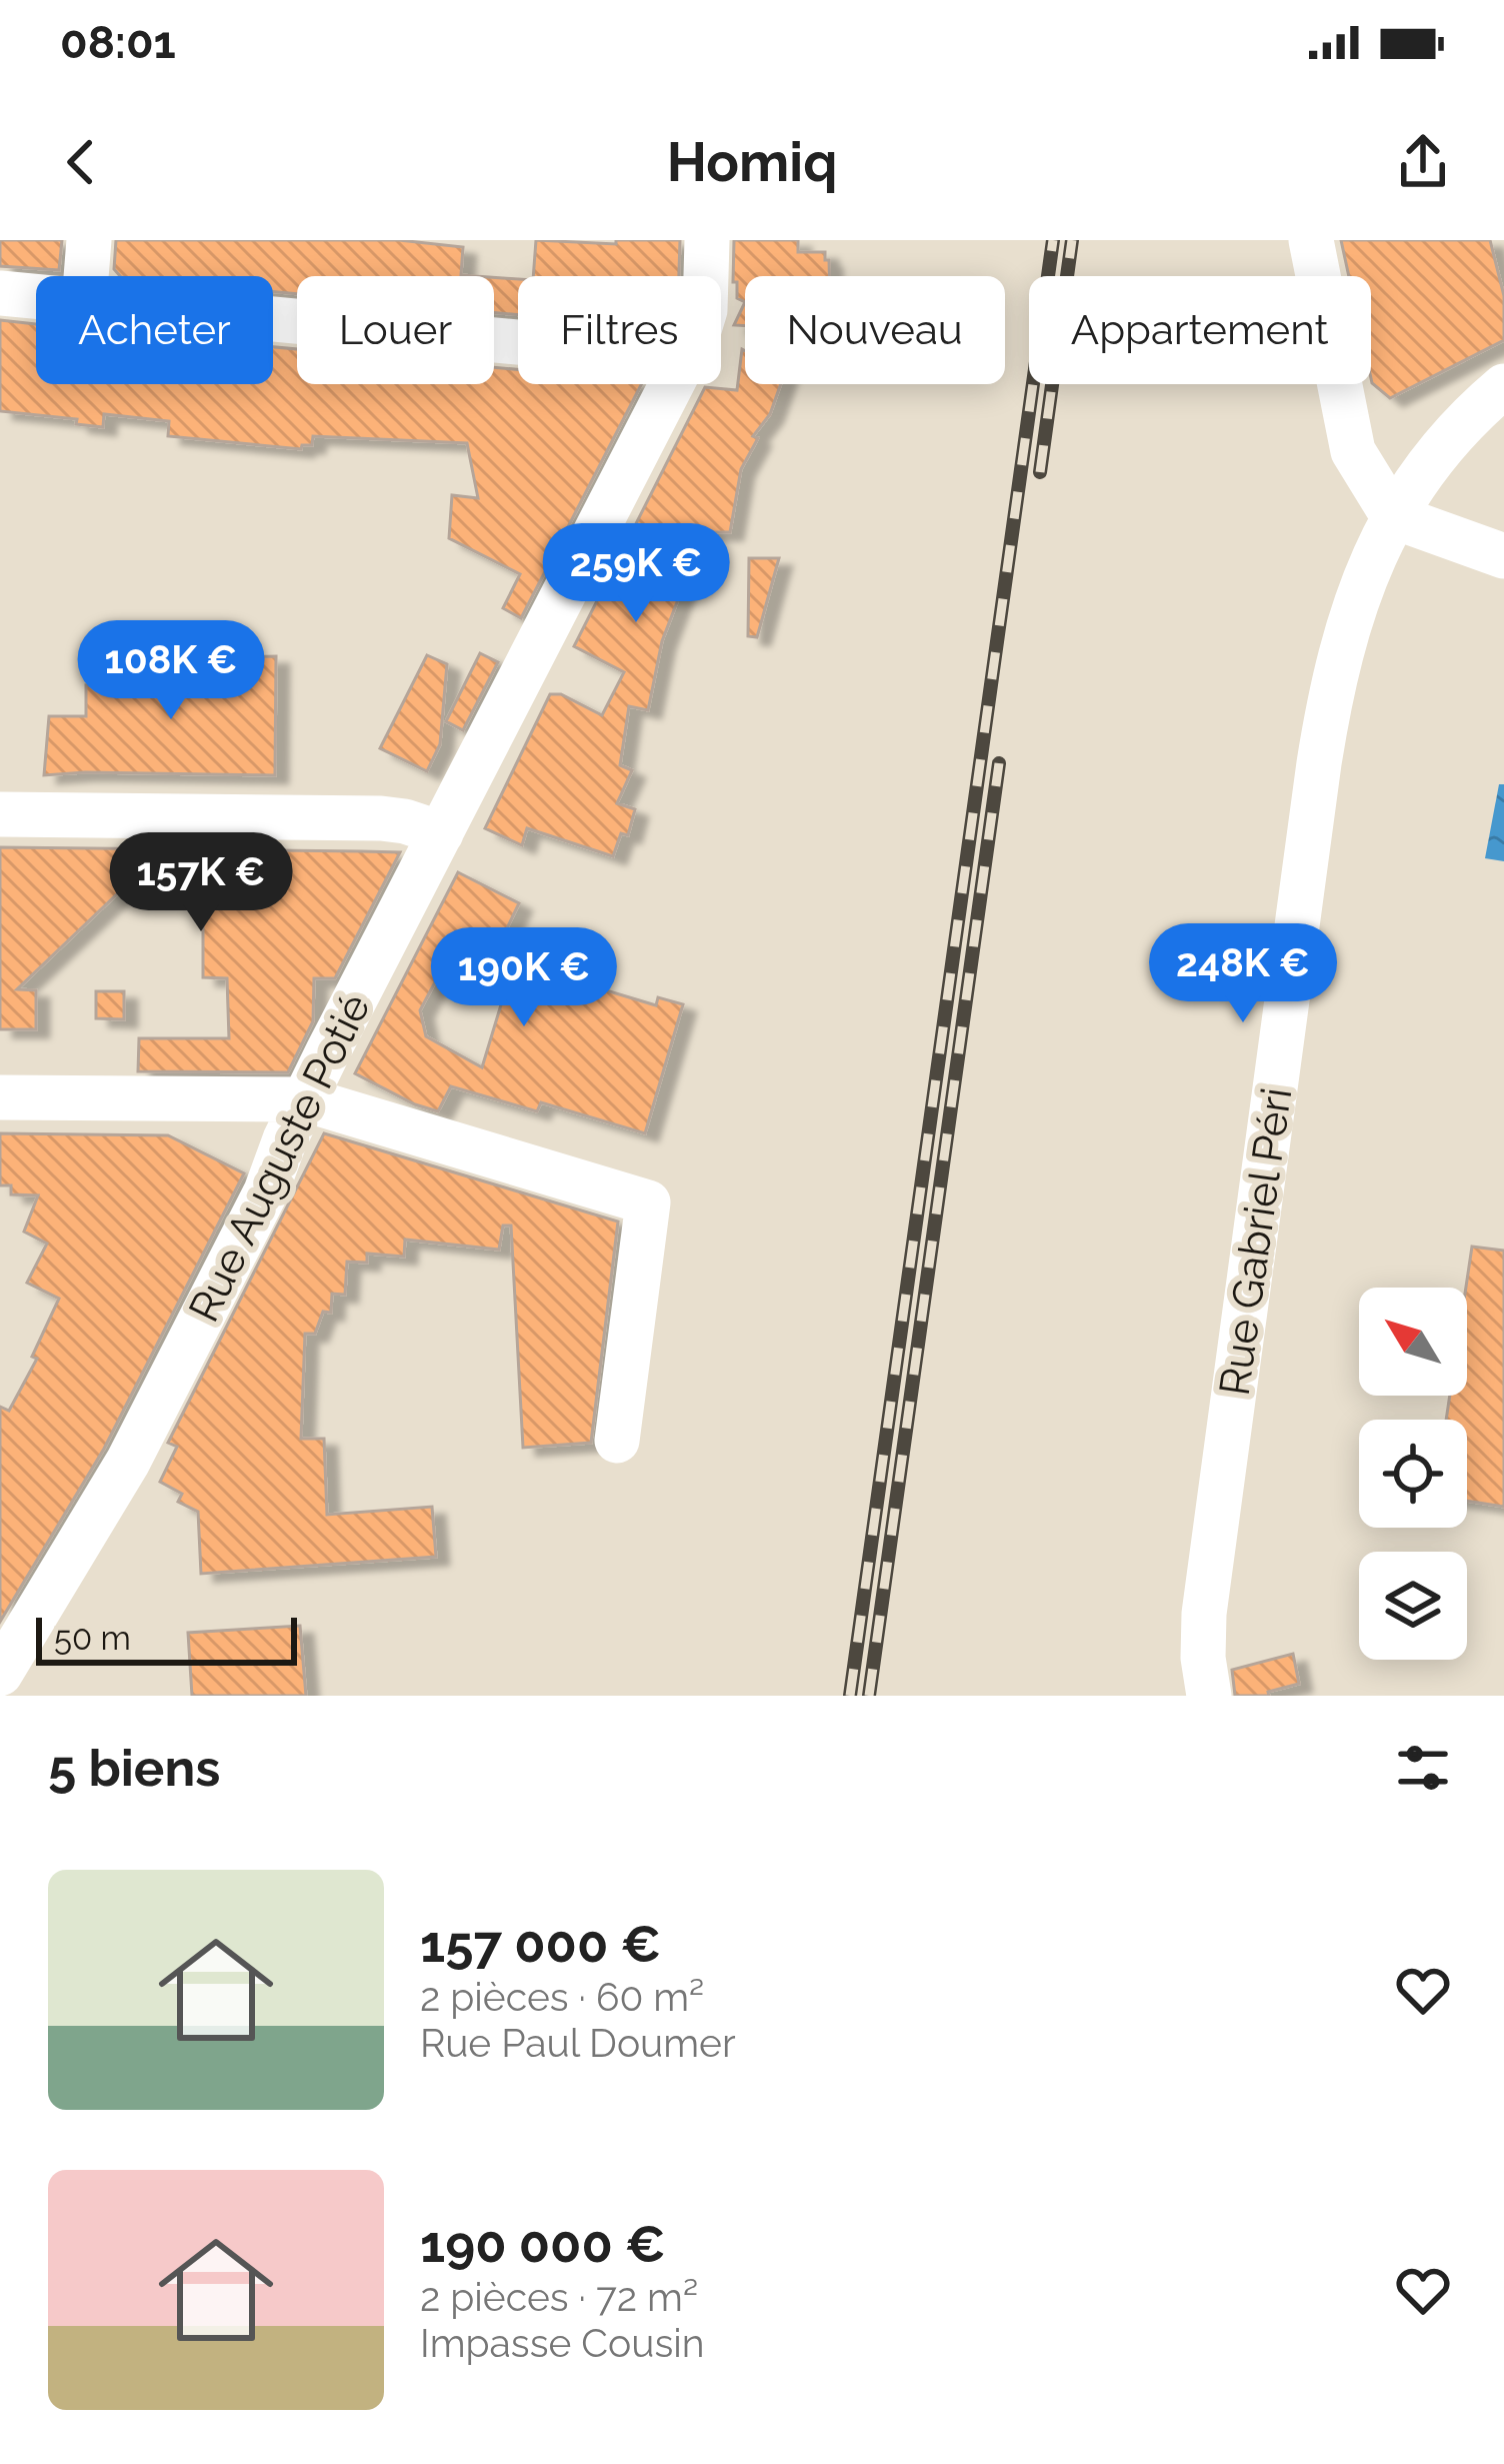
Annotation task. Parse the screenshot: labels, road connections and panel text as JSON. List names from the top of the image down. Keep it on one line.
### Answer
{"streets":{"street":["Rue Auguste Potié","Rue Gabriel Péri"]},"scale_bar":"50 m","north":"top left","page":{"status":"08:01","header":"Homiq","chip":["Acheter","Louer","Filtres","Nouveau","Appartement"],"price":["259K €","108K €","157K €","248K €","190K €"],"scale":"50 m","heading":"5 biens","list":[{"name":"157 000 €","note":"2 pièces · 60 m² · Rue Paul Doumer"},{"name":"190 000 €","note":"2 pièces · 72 m² · Impasse Cousin"}]}}
